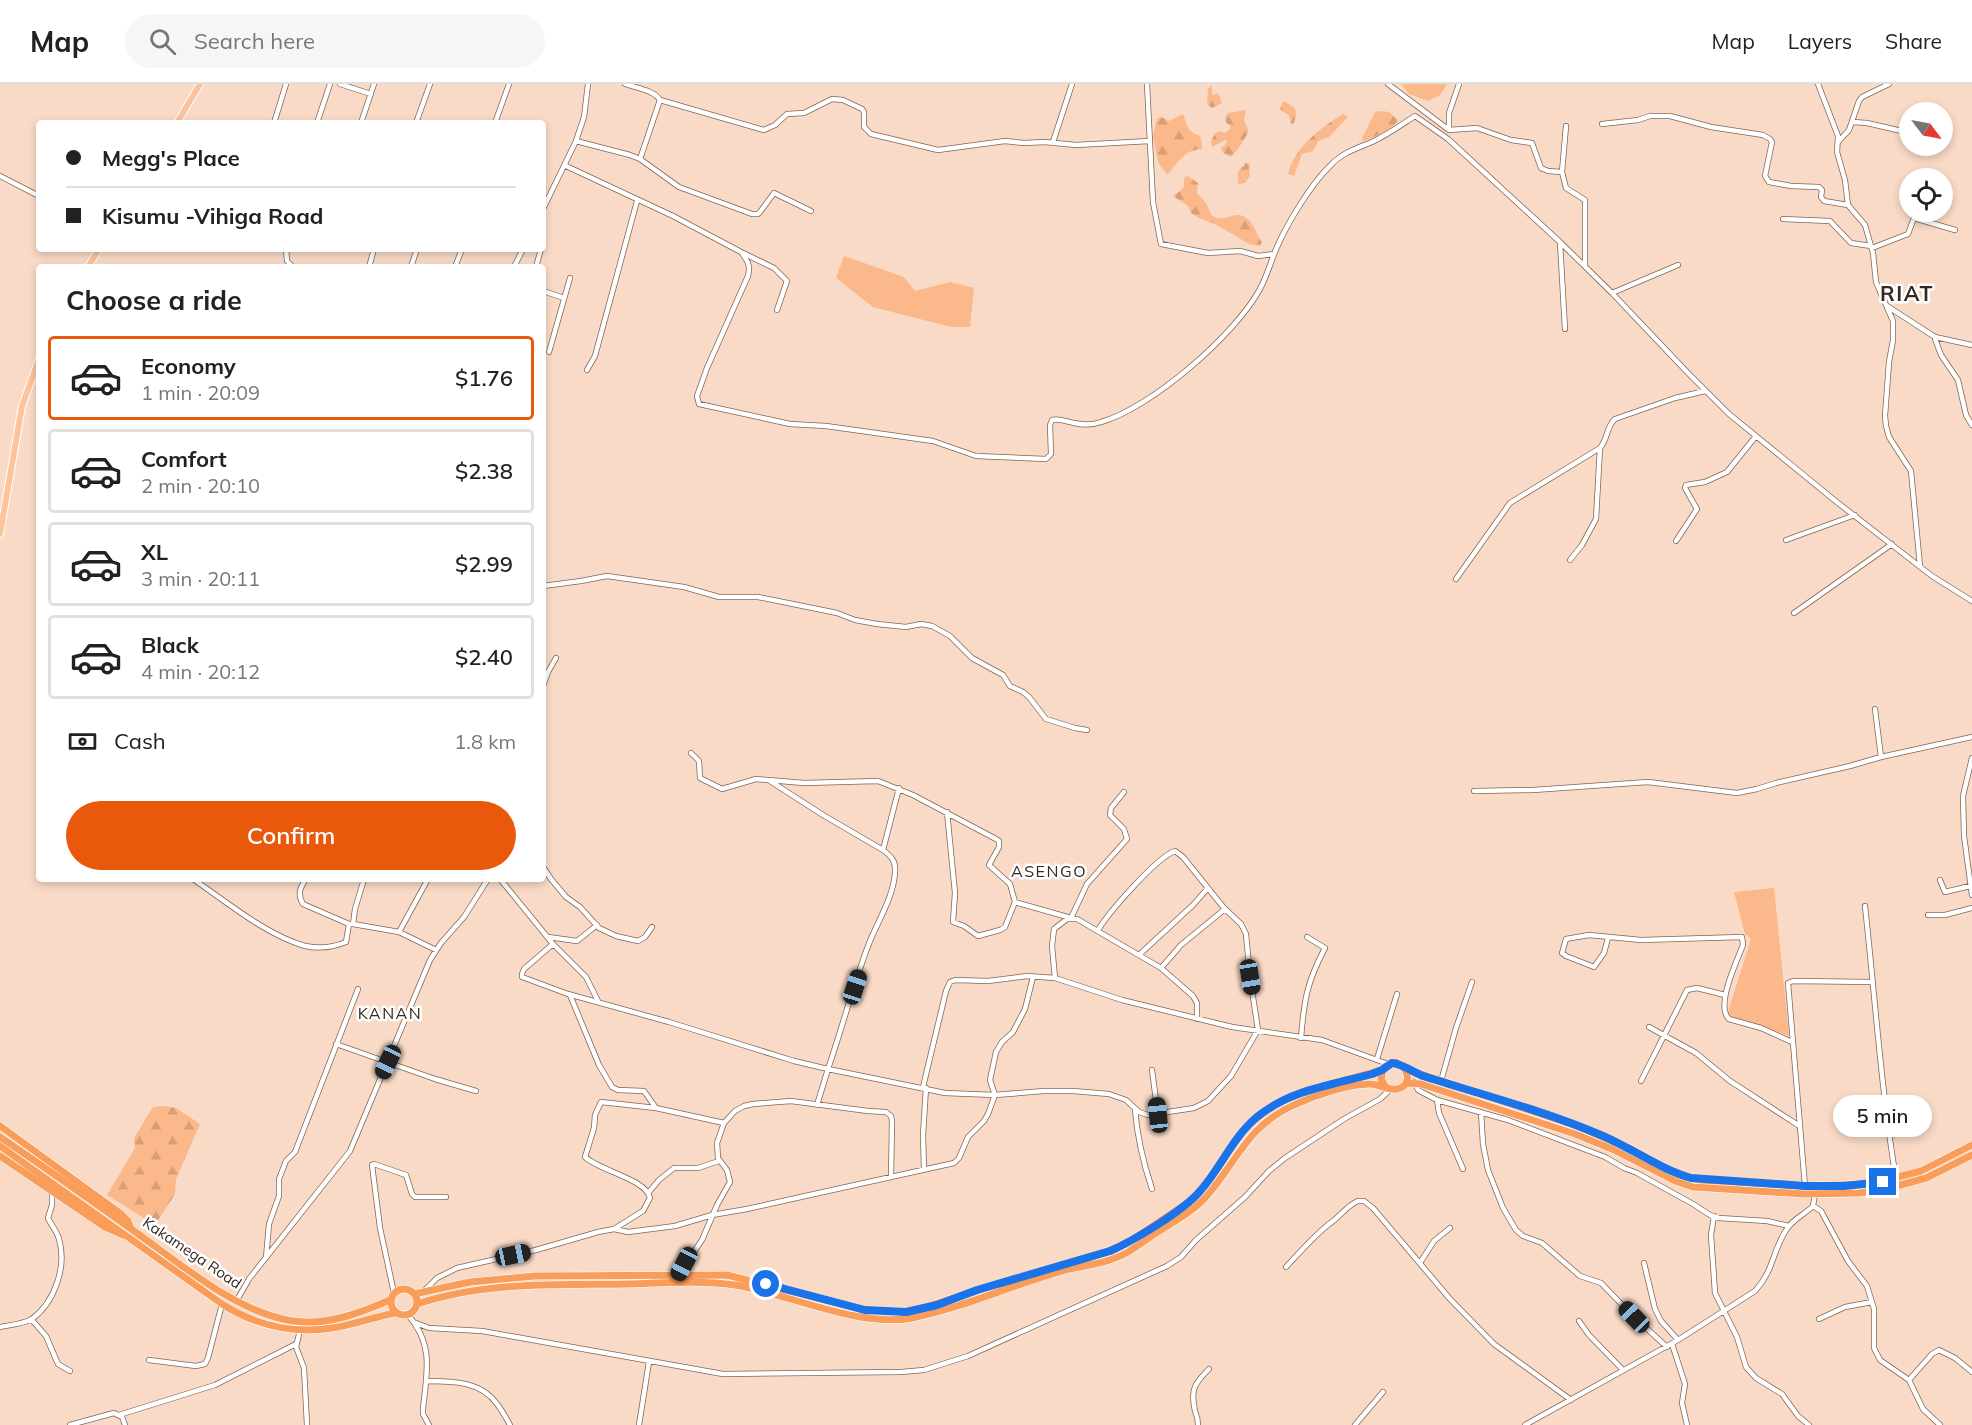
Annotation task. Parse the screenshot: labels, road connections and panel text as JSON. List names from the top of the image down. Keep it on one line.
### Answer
{"streets":{"highway":["Kakamega Road"]},"districts":["RIAT","ASENGO","KANAN"],"north":"bottom right","page":{"header":"Map","search":"Search here","nav":["Map","Layers","Share"],"banner":["Megg's Place","Kisumu -Vihiga Road"],"heading":"Choose a ride","list":[{"name":"Economy","note":"1 min · 20:09","value":"$1.76"},{"name":"Comfort","note":"2 min · 20:10","value":"$2.38"},{"name":"XL","note":"3 min · 20:11","value":"$2.99"},{"name":"Black","note":"4 min · 20:12","value":"$2.40"}],"pay":["Cash","1.8 km"],"buttons":"Confirm","bubble":"5 min"}}
